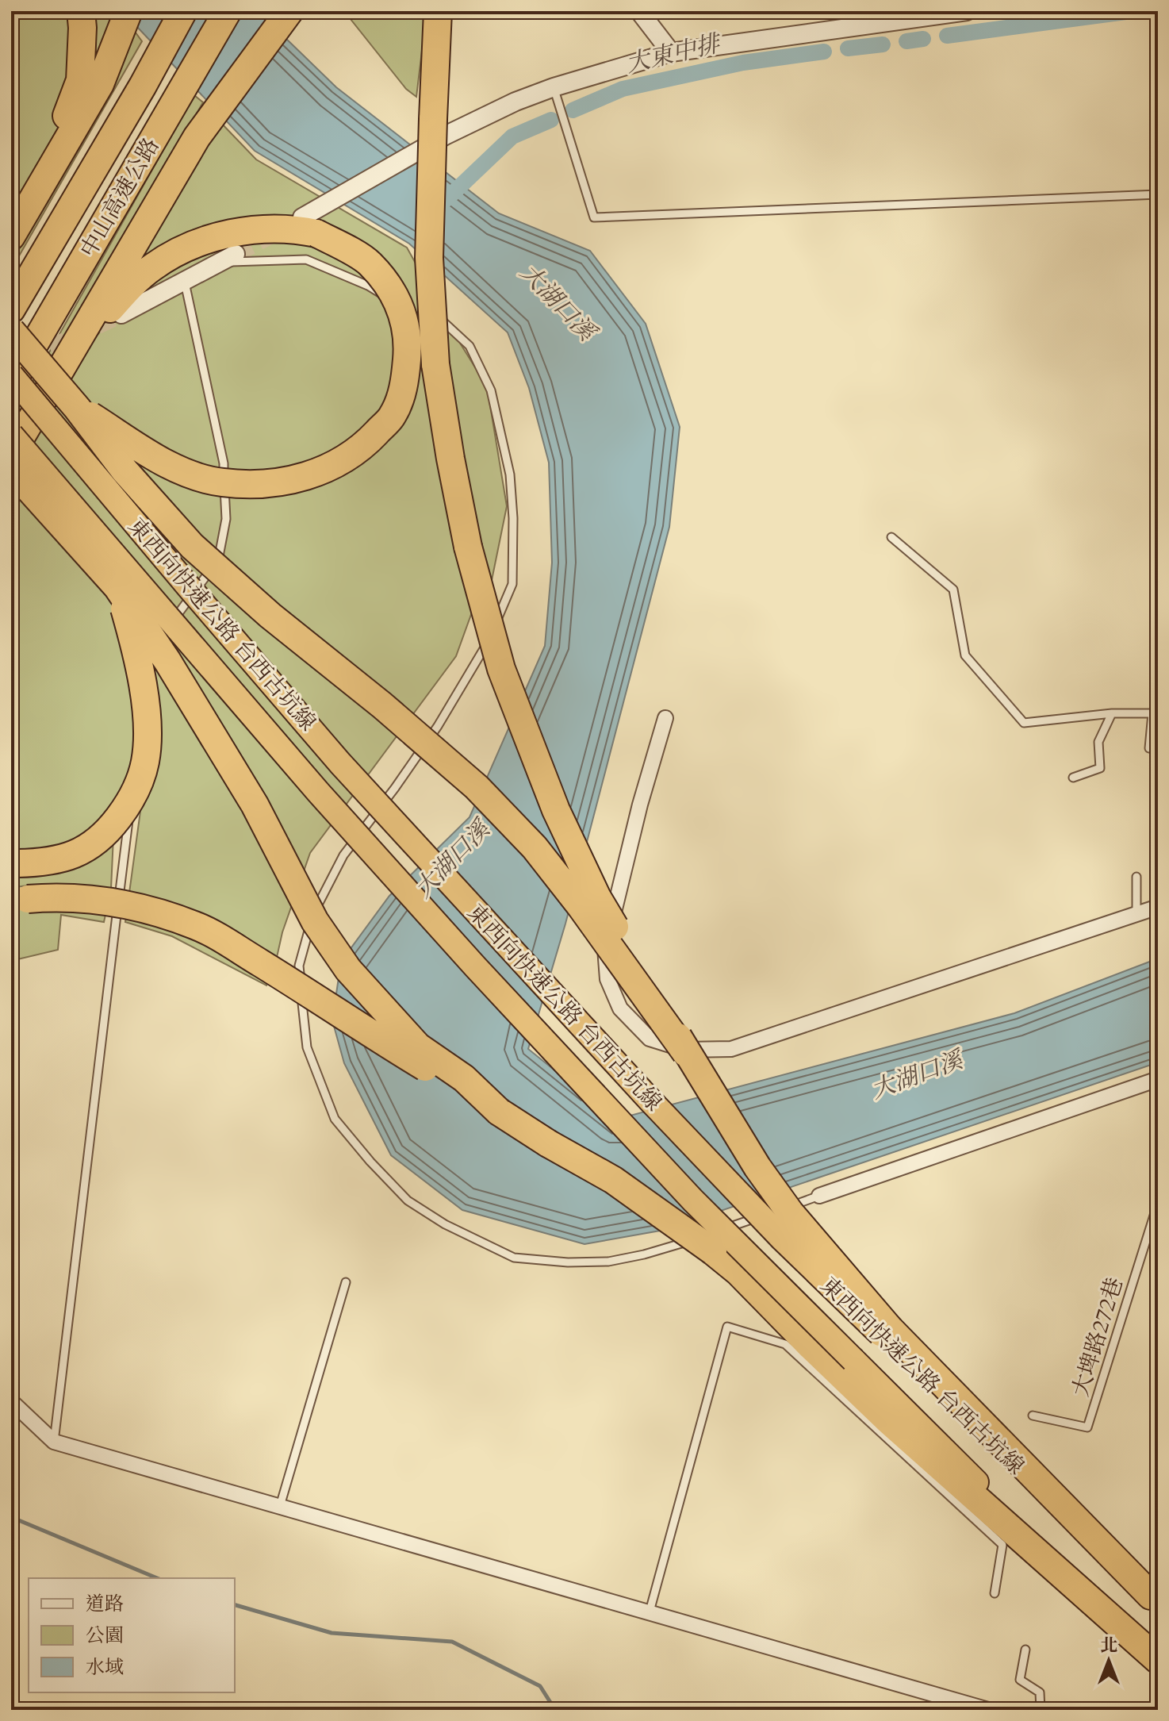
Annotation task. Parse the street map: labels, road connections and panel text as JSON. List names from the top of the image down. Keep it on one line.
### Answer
{"streets":{"highway":["中山高速公路","東西向快速公路 台西古坑線"],"lane":["大埤路272巷"]},"water":["大東中排","大湖口溪"],"legend":["道路","公園","水域"],"north":"top"}
